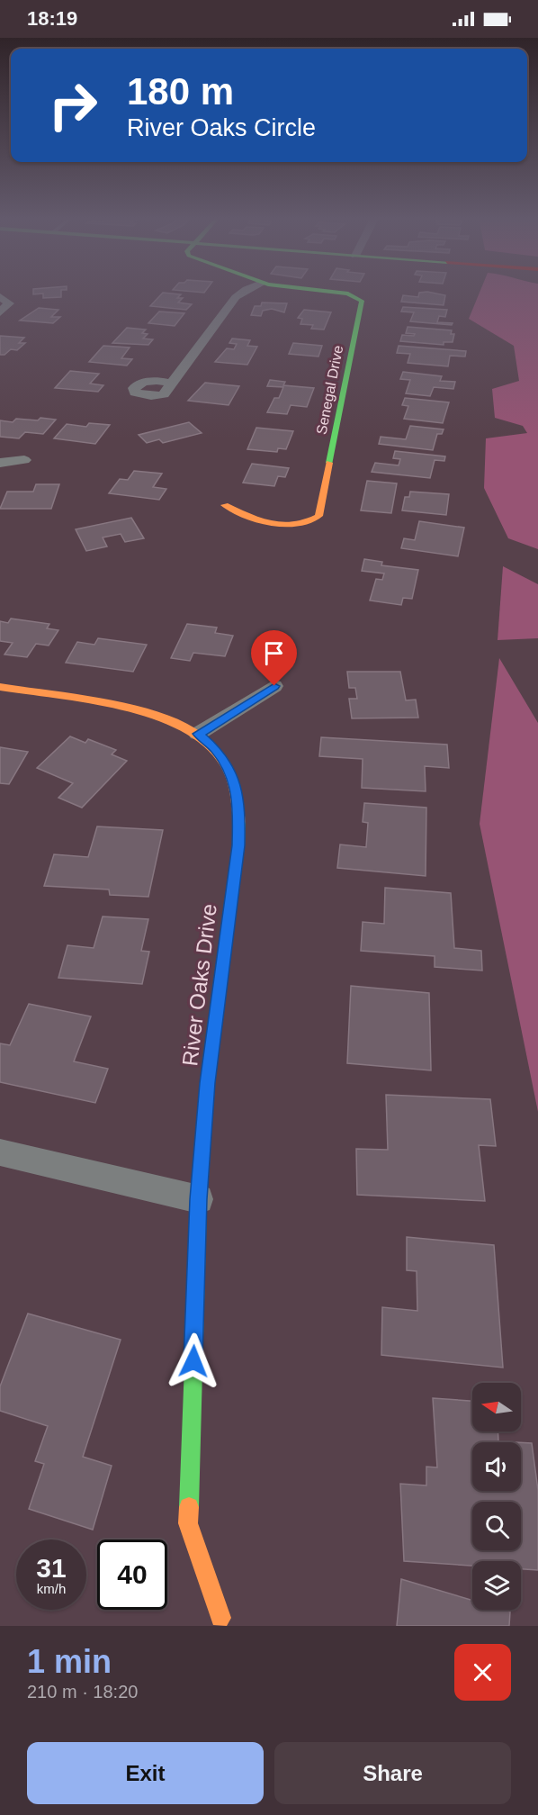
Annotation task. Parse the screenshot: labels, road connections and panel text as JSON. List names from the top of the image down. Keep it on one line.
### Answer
{"streets":{"street":["Senegal Drive","River Oaks Drive"]},"north":"left","page":{"status":"18:19","turn":["180 m","River Oaks Circle"],"speed":"31 km/h","limit":"40","heading":["1 min","210 m · 18:20"],"buttons":["Exit","Share"]}}
